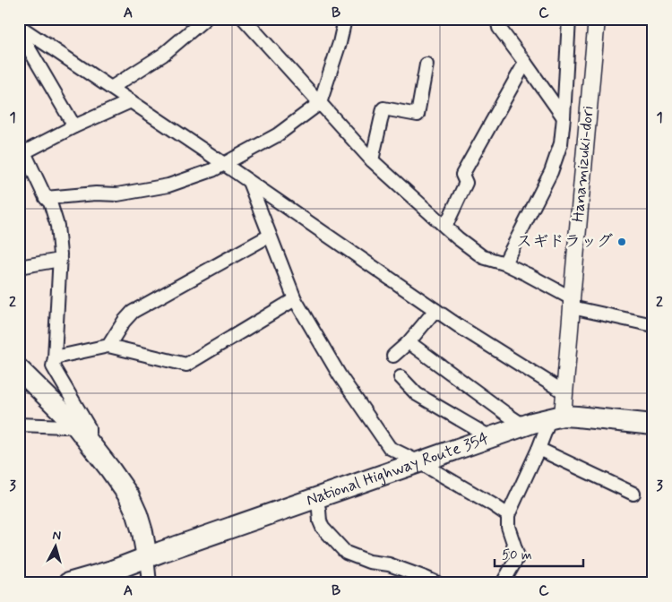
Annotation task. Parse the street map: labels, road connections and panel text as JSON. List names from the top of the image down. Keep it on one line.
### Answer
{"streets":{"highway":["National Highway Route 354"],"street":["Hanamizuki-dori"]},"crossings":[["Hanamizuki-dori","National Highway Route 354"]],"places":["スギドラッグ"],"scale_bar":"50 m","north":"top","grid":{"columns":["A","B","C"],"rows":["1","2","3"]}}
